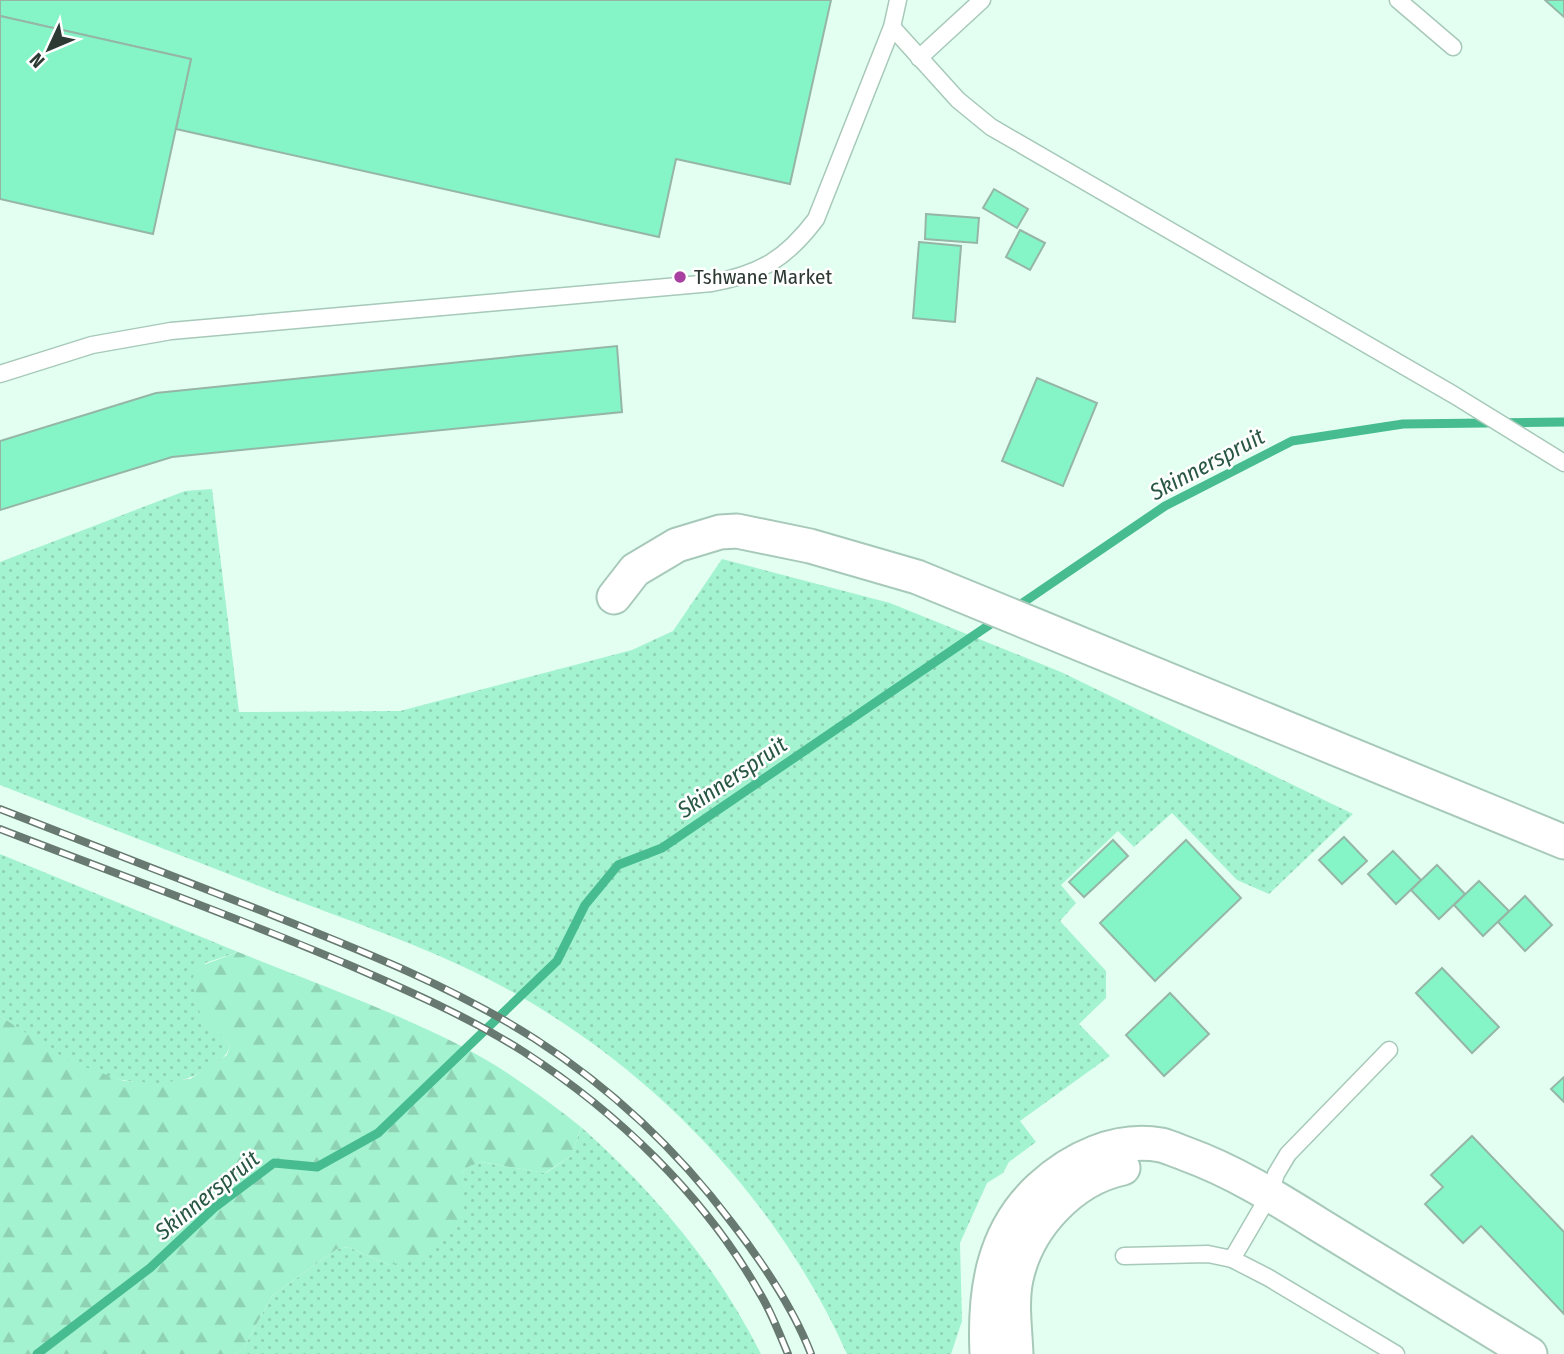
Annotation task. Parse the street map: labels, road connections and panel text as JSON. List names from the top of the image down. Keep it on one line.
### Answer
{"water":["Skinnerspruit"],"places":["Tshwane Market"],"north":"bottom left"}
